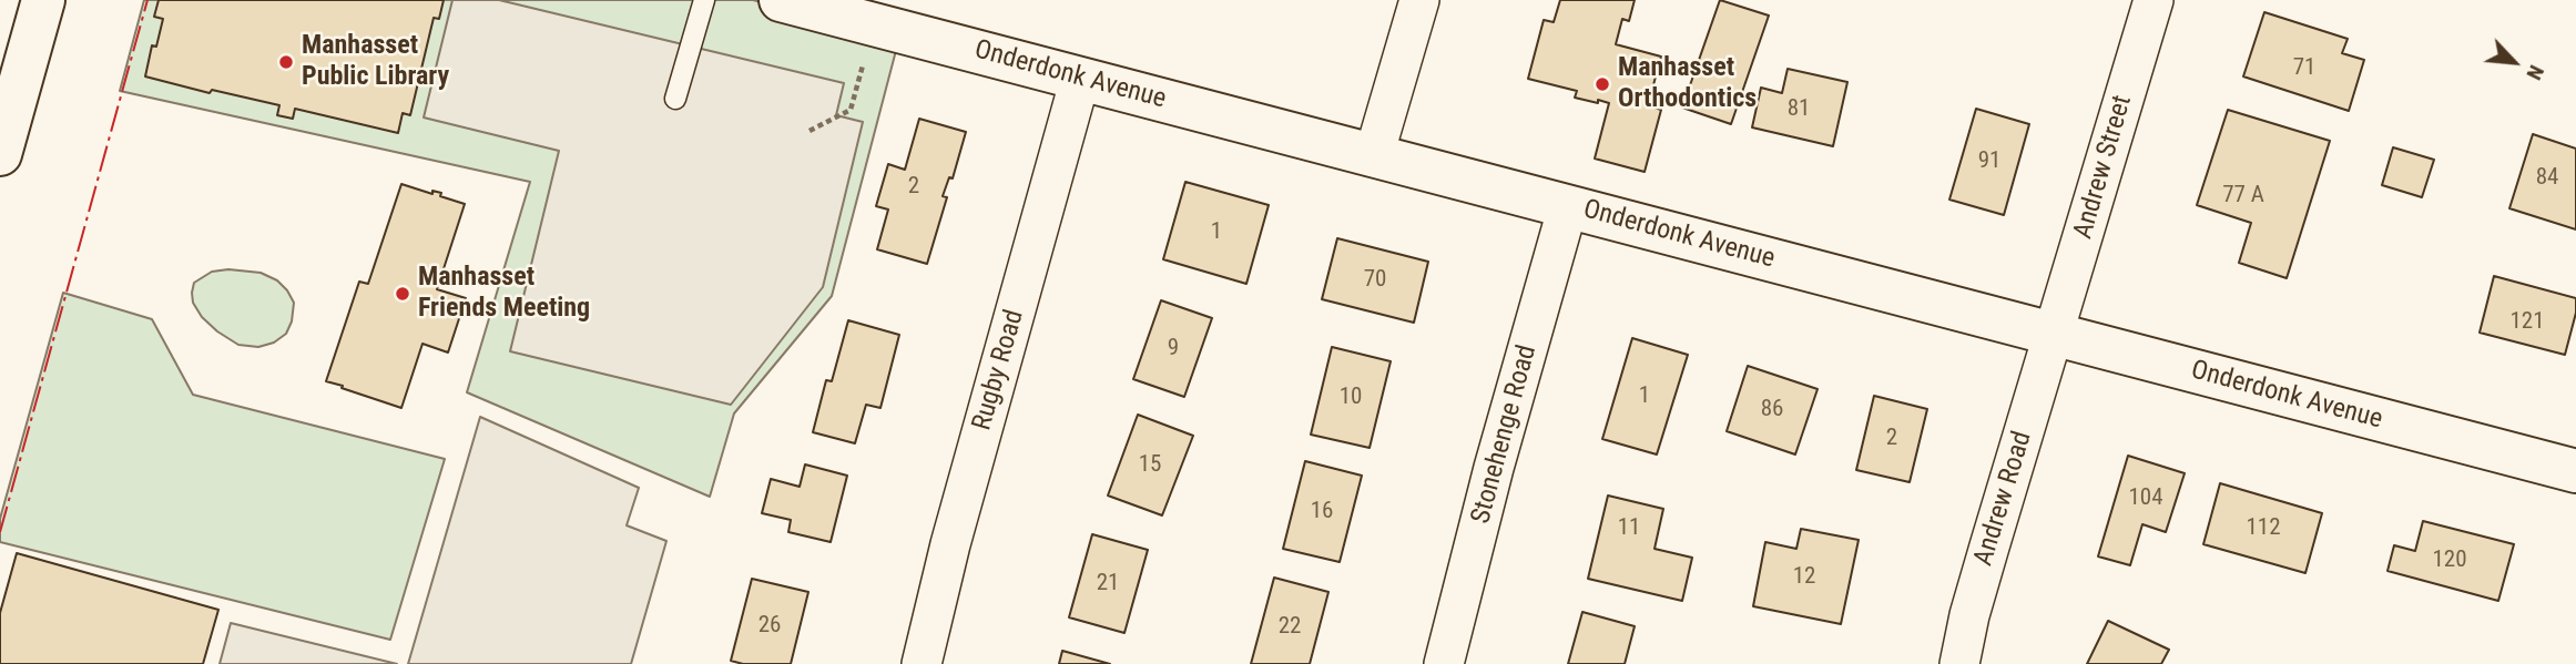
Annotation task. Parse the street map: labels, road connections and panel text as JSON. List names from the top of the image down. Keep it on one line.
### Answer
{"streets":{"street":["Onderdonk Avenue","Andrew Street","Rugby Road","Stonehenge Road","Andrew Road"]},"crossings":[["Onderdonk Avenue","Andrew Street"],["Onderdonk Avenue","Rugby Road"],["Onderdonk Avenue","Stonehenge Road"],["Onderdonk Avenue","Andrew Road"],["Andrew Street","Andrew Road"]],"places":["Manhasset Public Library","Manhasset Orthodontics","Manhasset Friends Meeting"],"house_numbers":["71","81","91","84","2","77 A","1","70","121","9","1","10","86","2","15","104","16","11","112","120","12","21","26","22"],"north":"bottom right"}
